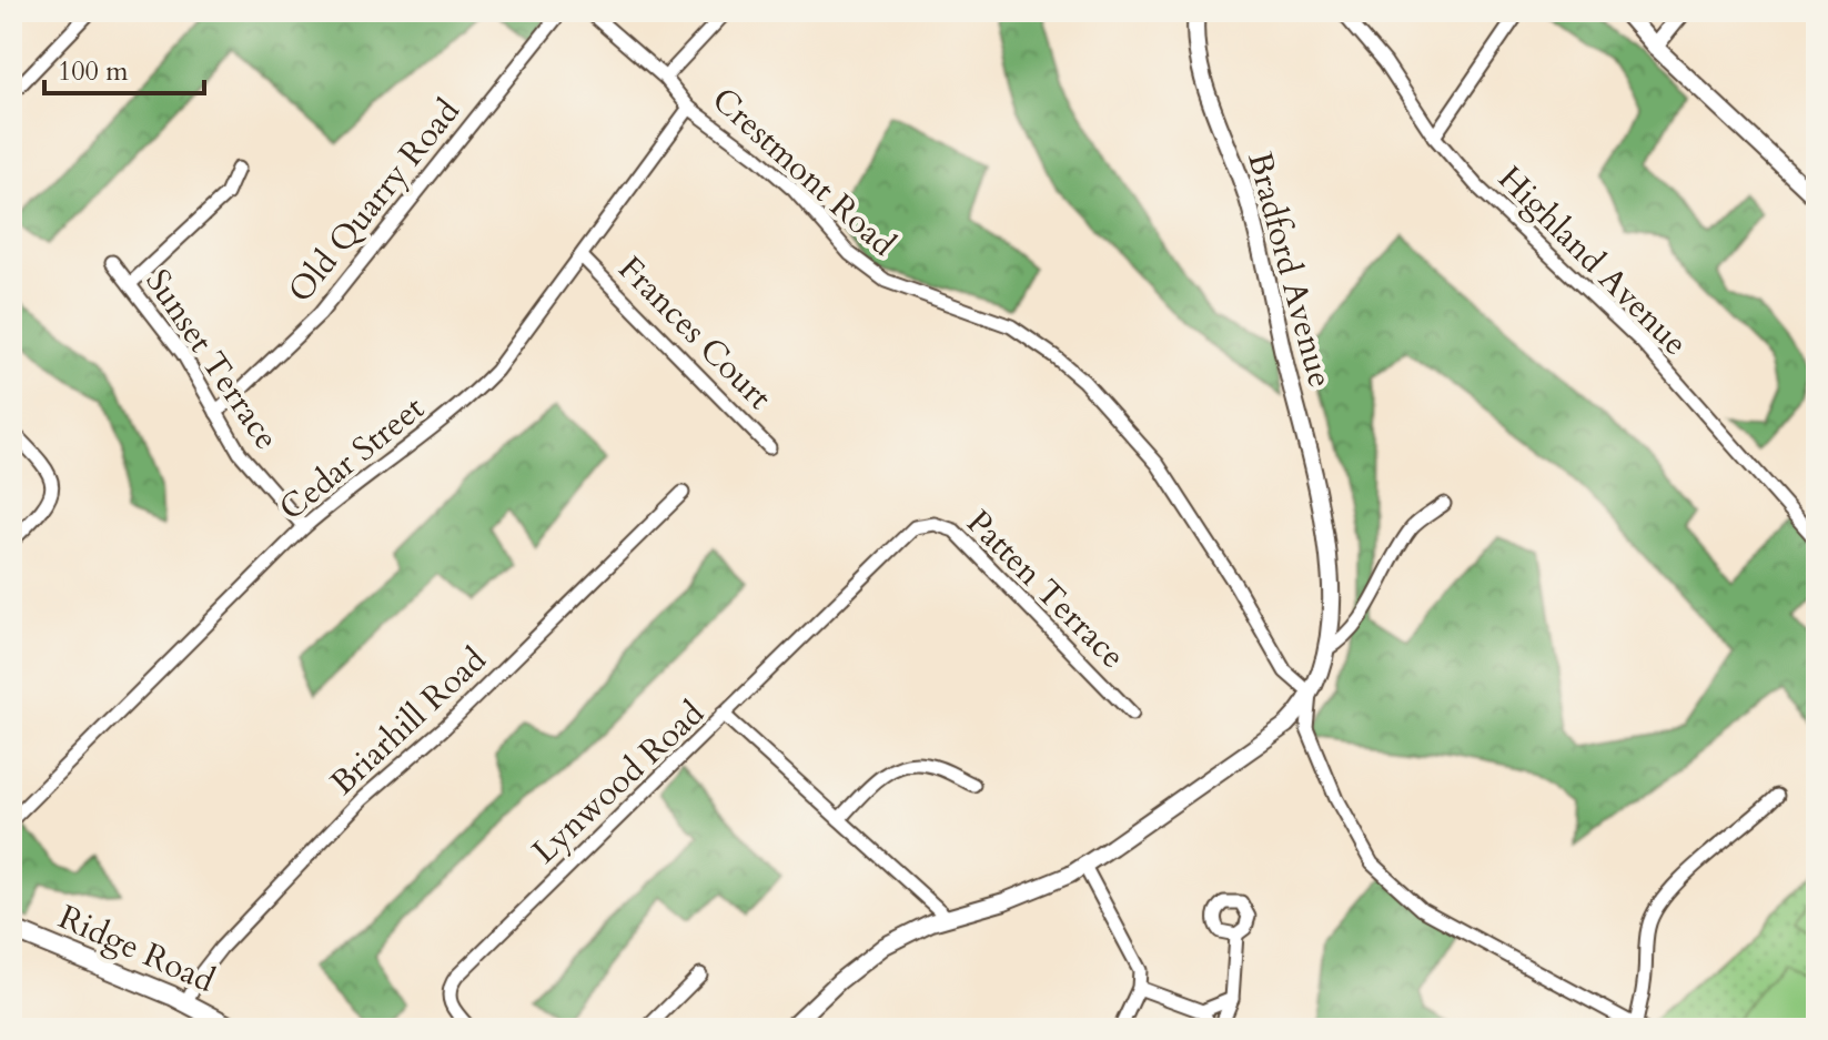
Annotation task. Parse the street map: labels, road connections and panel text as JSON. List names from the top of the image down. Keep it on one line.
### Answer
{"streets":{"main road":["Ridge Road"],"street":["Crestmont Road","Old Quarry Road","Highland Avenue","Bradford Avenue","Frances Court","Sunset Terrace","Cedar Street","Patten Terrace","Briarhill Road","Lynwood Road"]},"crossings":[["Crestmont Road","Bradford Avenue"],["Crestmont Road","Cedar Street"],["Old Quarry Road","Sunset Terrace"],["Frances Court","Cedar Street"],["Sunset Terrace","Cedar Street"],["Patten Terrace","Lynwood Road"],["Briarhill Road","Ridge Road"]],"scale_bar":"100 m"}
